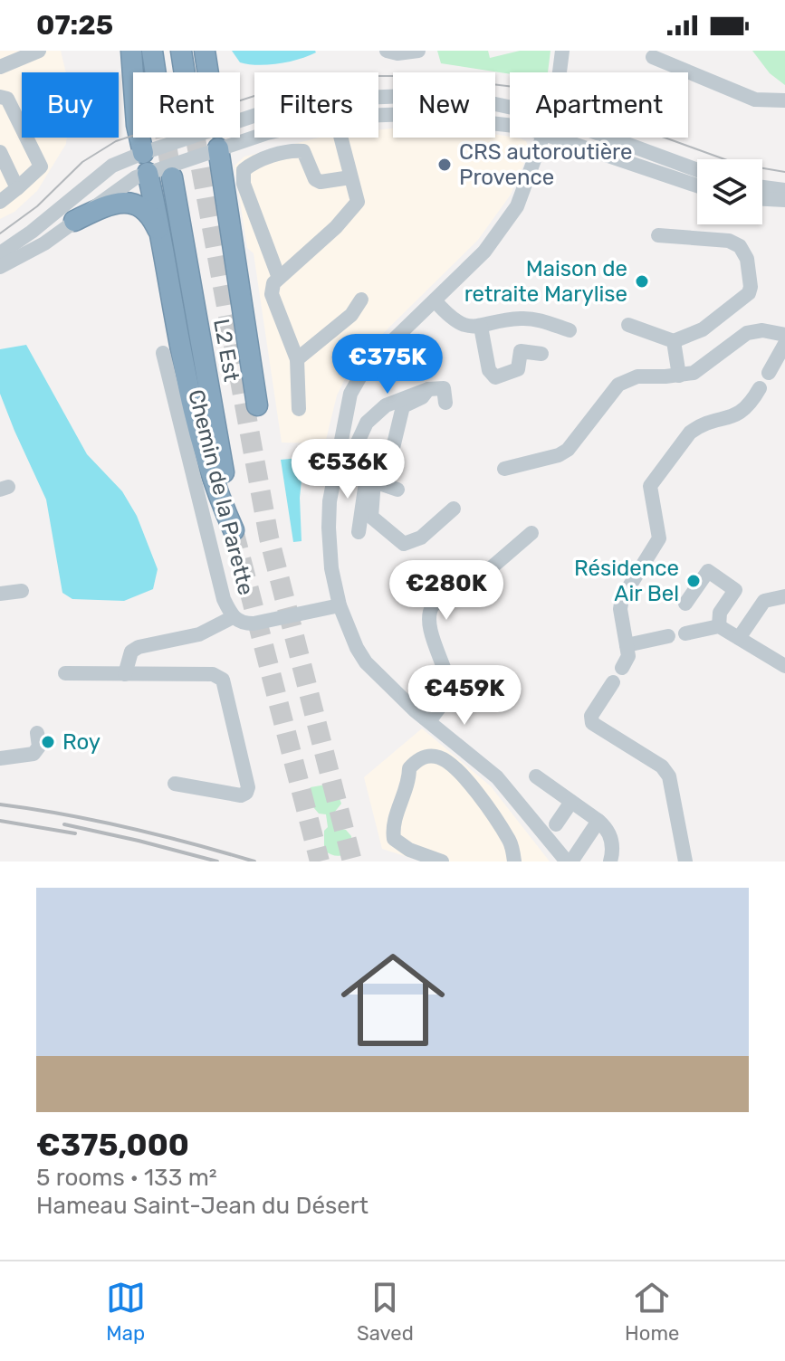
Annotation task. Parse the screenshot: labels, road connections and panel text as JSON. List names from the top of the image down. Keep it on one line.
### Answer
{"streets":{"highway":["L2 Est"],"street":["Chemin de la Parette"]},"places":["CRS autoroutière Provence","Maison de retraite Marylise","Résidence Air Bel","Roy"],"page":{"status":"07:25","chip":["Buy","Rent","Filters","New","Apartment"],"price":["€375K","€536K","€280K","€459K"],"list":[{"name":"€375,000","note":"5 rooms · 133 m² · Hameau Saint-Jean du Désert"}],"tabs":["Map","Saved","Home"]}}
